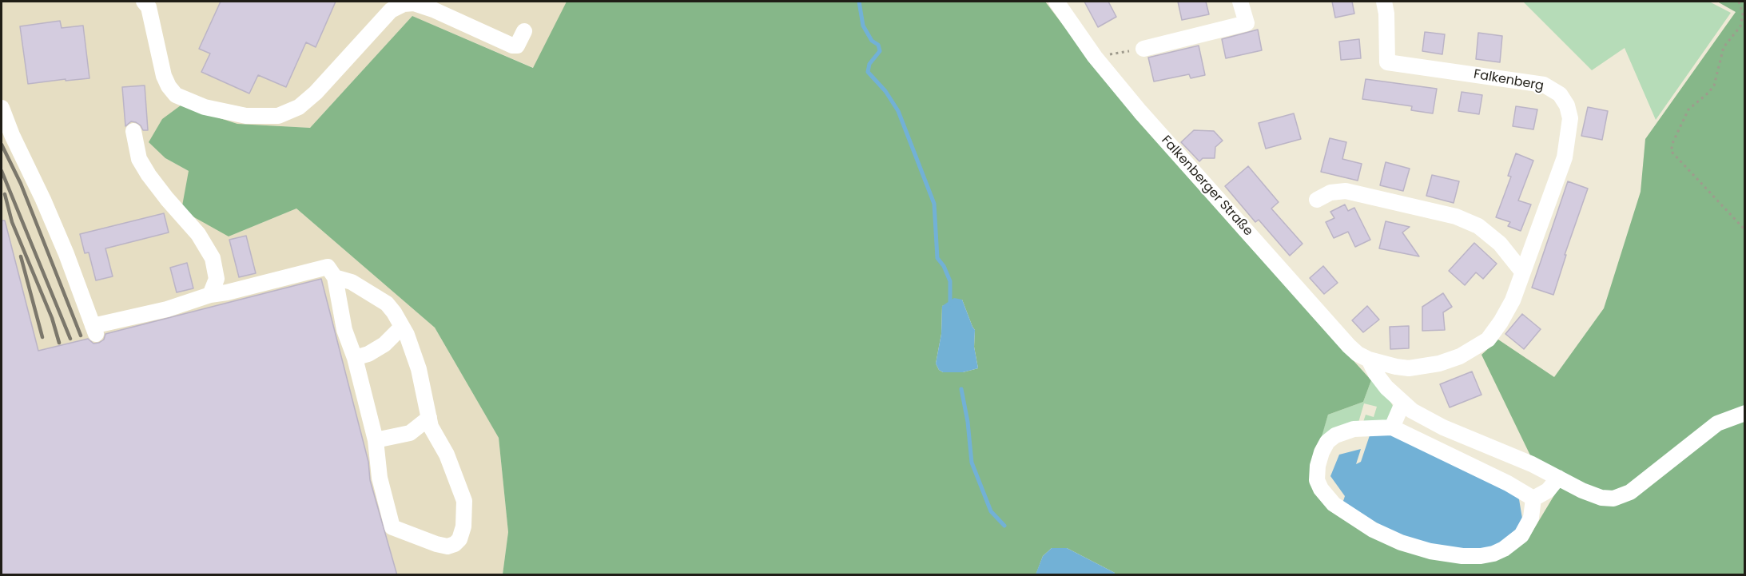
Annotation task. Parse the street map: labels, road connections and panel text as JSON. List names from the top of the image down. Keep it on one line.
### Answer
{"streets":{"street":["Falkenberg","Falkenberger Straße"]},"crossings":[["Falkenberg","Falkenberger Straße"]]}
